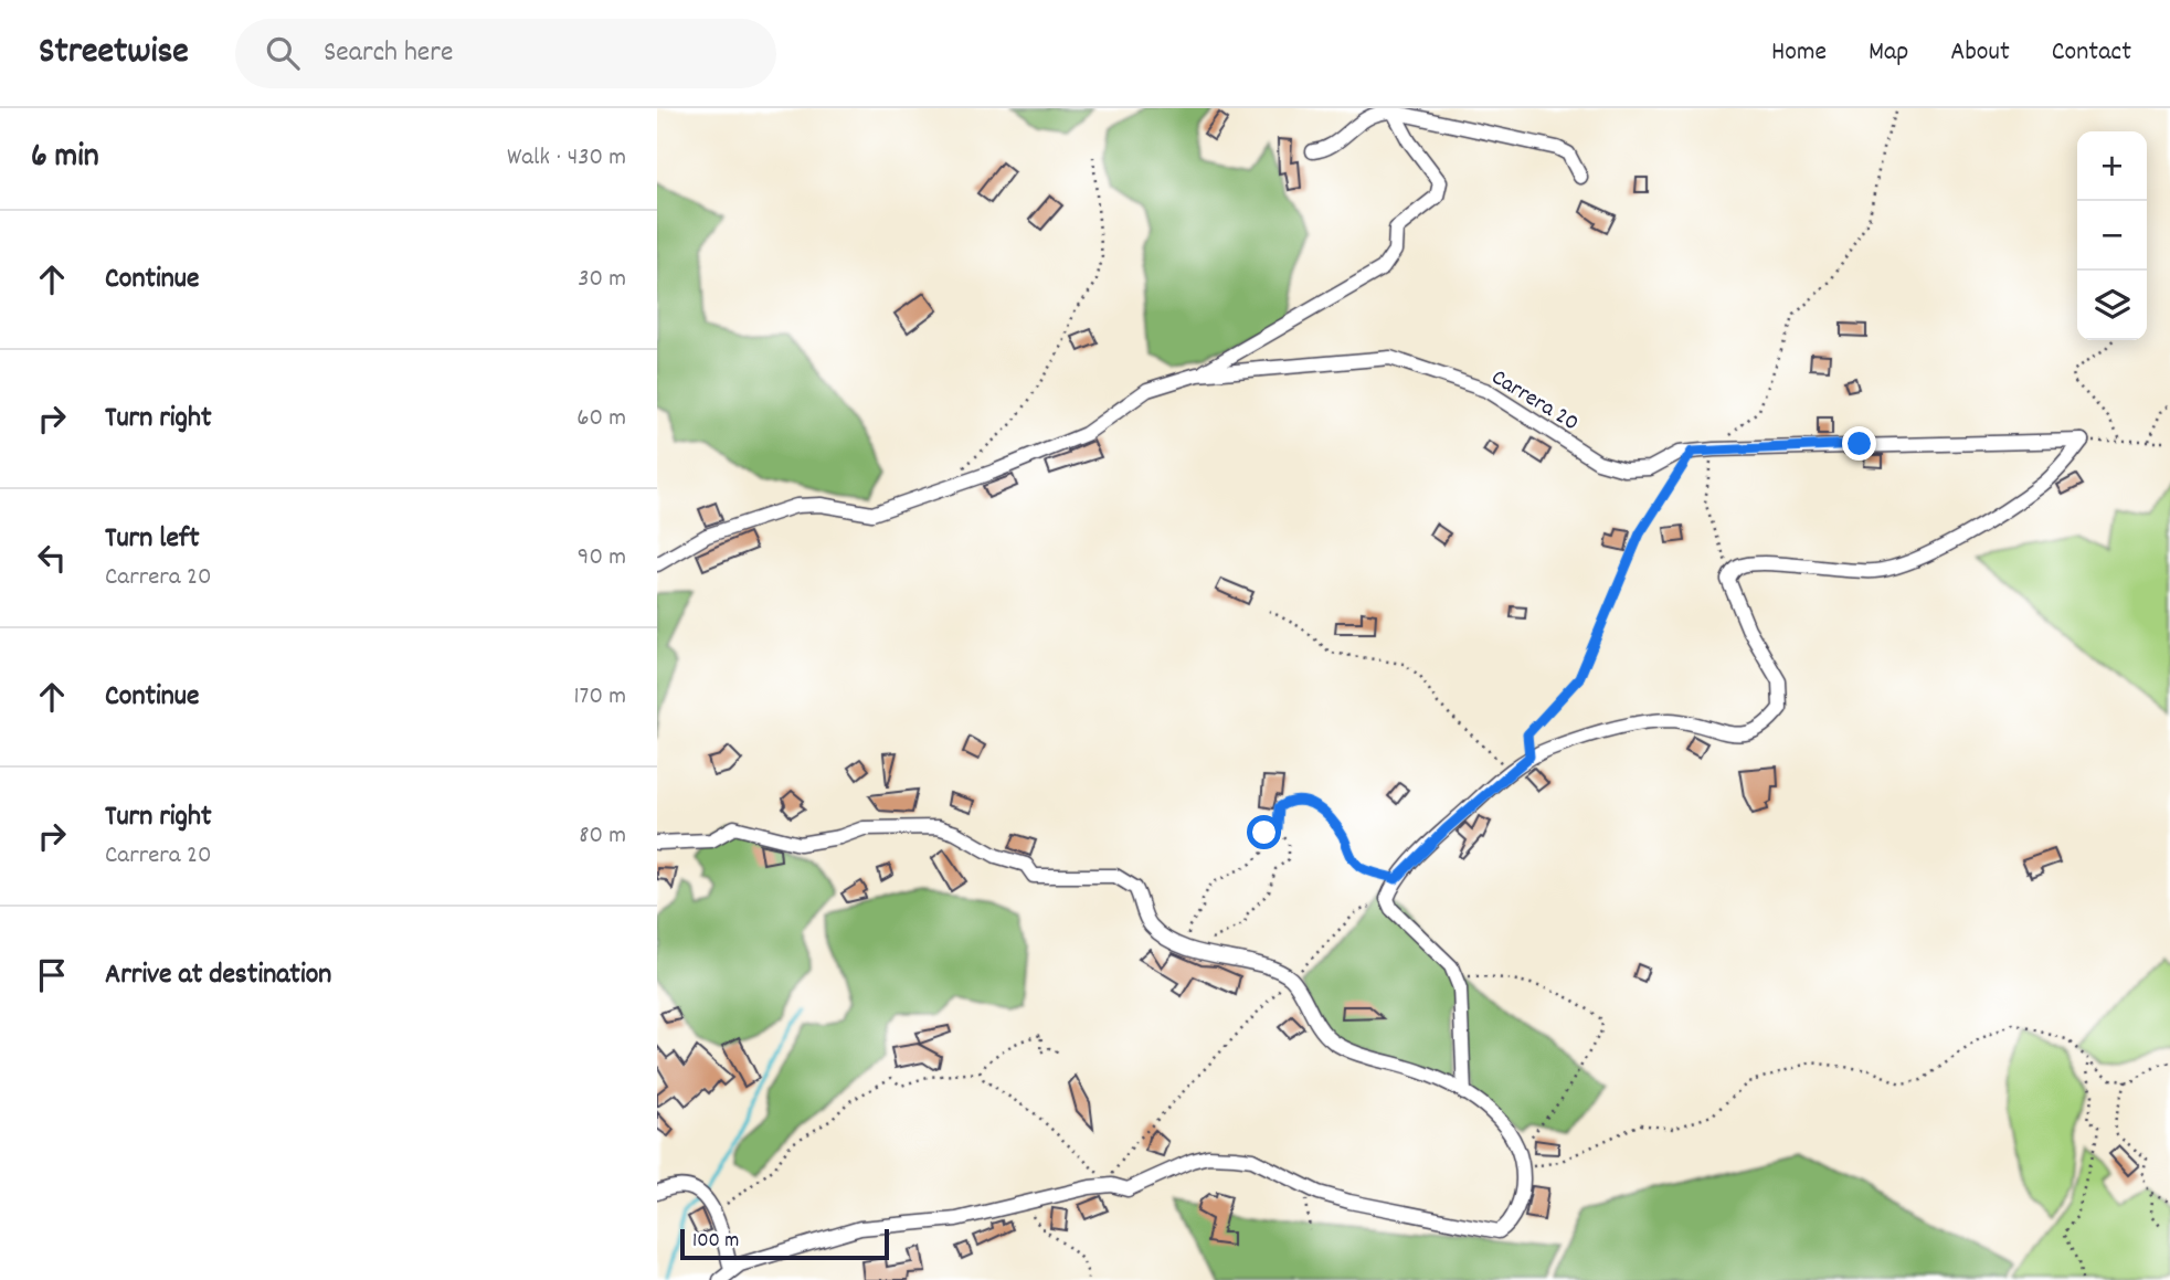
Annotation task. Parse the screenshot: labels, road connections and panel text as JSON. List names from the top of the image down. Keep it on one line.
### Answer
{"streets":{"street":["Carrera 20"]},"scale_bar":"100 m","page":{"header":"Streetwise","search":"Search here","nav":["Home","Map","About","Contact"],"heading":["6 min","Walk · 430 m"],"map_buttons":["+","−"],"list":[["Continue","30 m"],["Turn right","60 m"],["Turn left","Carrera 20","90 m"],["Continue","170 m"],["Turn right","Carrera 20","80 m"],"Arrive at destination"],"scale":"100 m"}}
